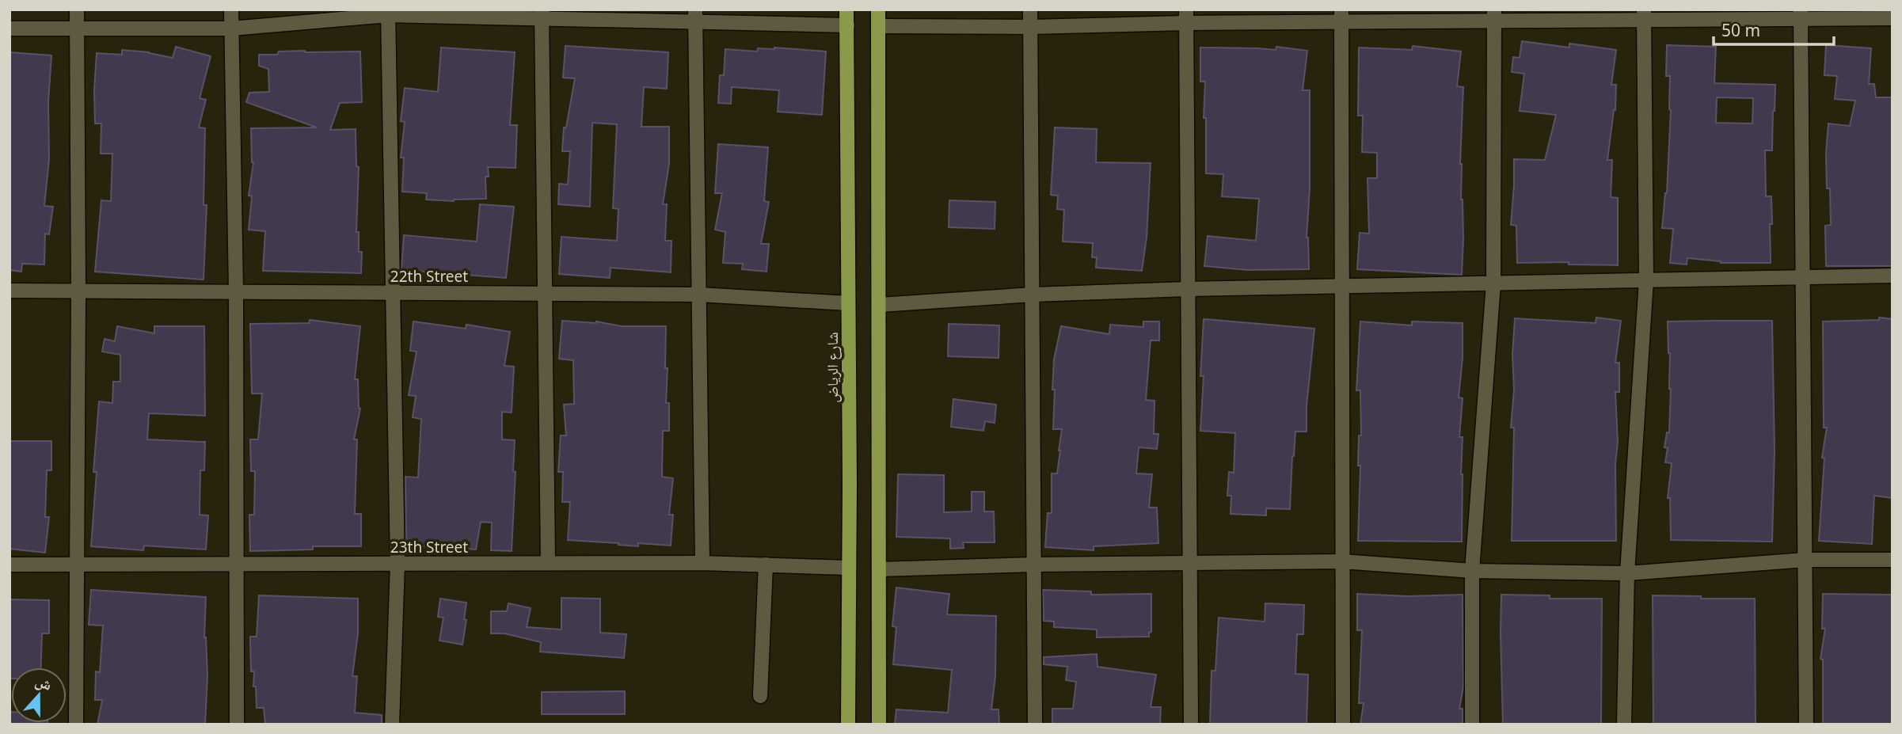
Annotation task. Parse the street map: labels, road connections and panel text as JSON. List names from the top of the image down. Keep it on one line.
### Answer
{"streets":{"main road":["شارع الرياض"],"street":["22th Street","23th Street"]},"crossings":[["22th Street","شارع الرياض"],["شارع الرياض","23th Street"]],"scale_bar":"50 m","north":"top"}
